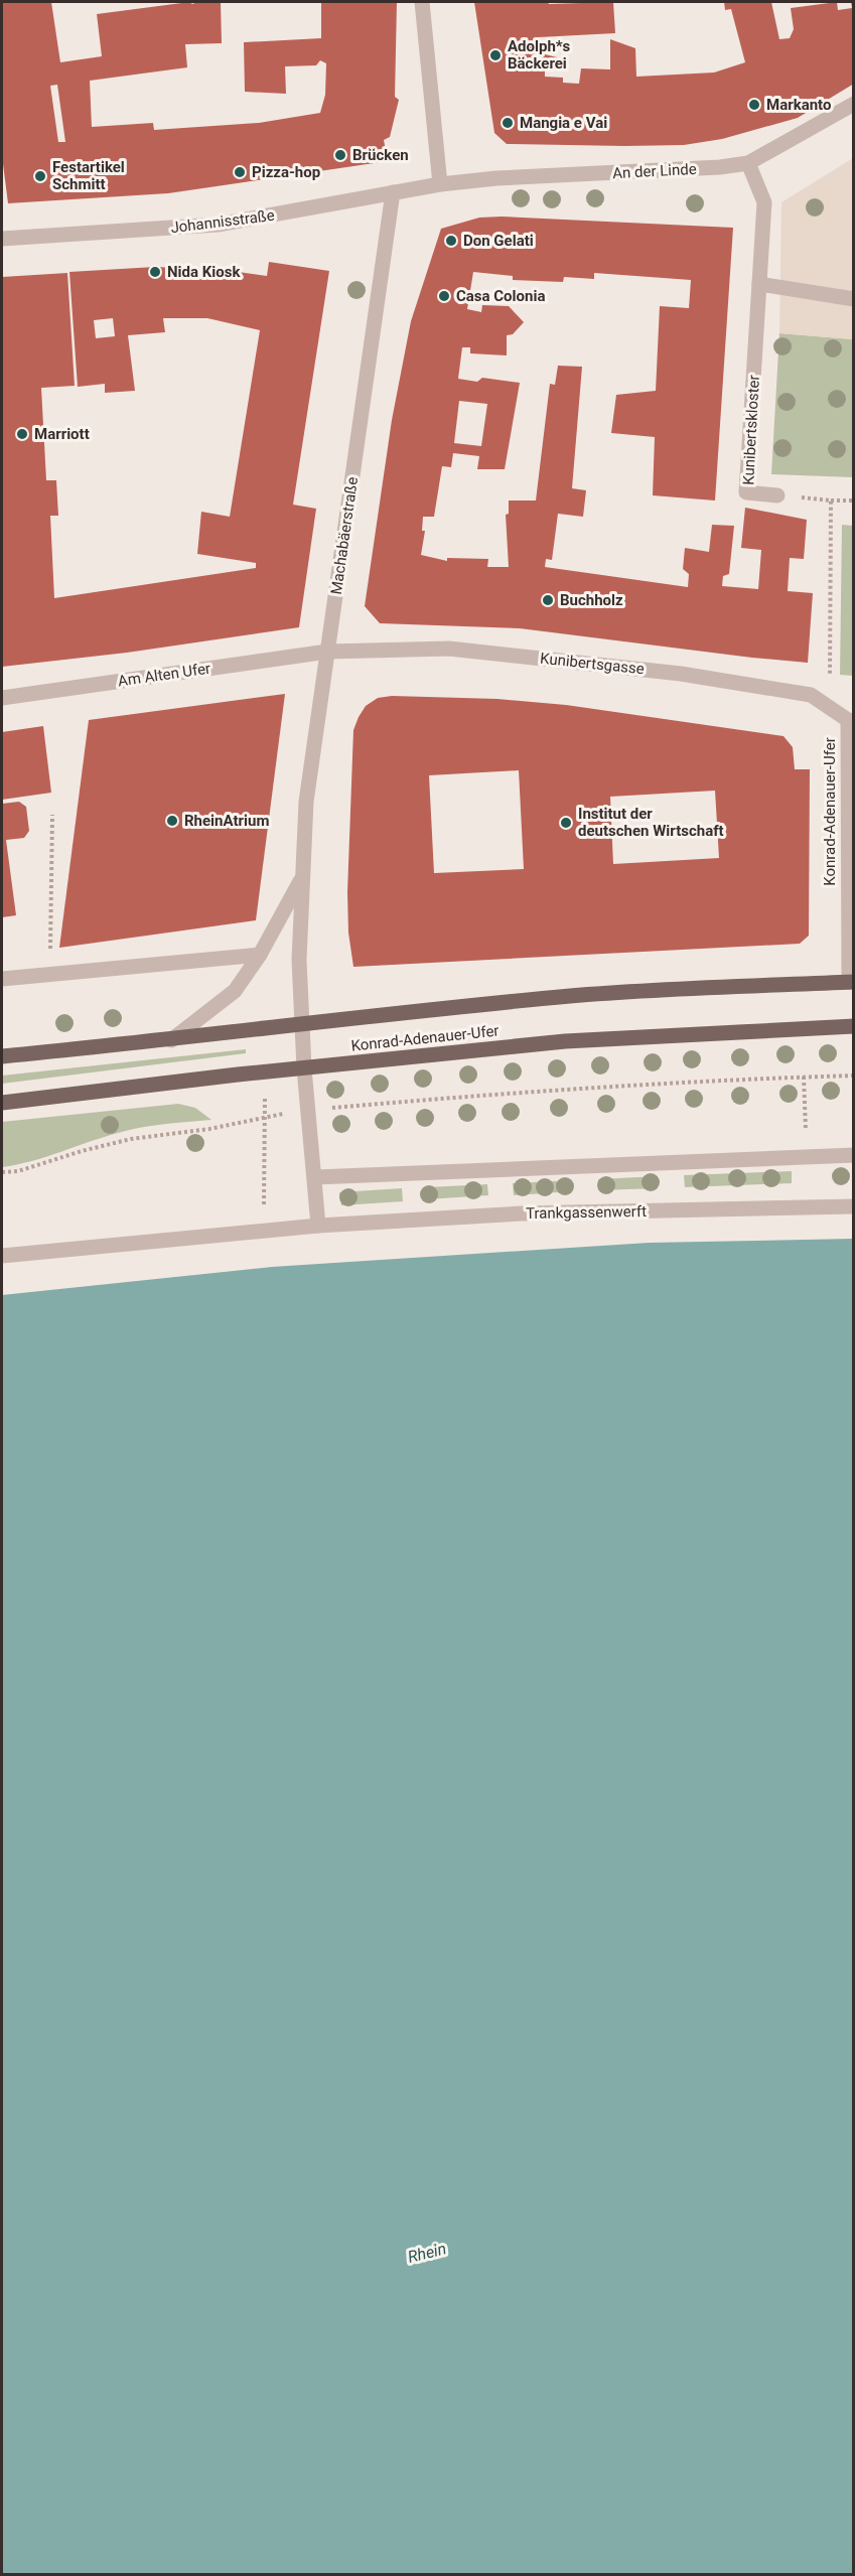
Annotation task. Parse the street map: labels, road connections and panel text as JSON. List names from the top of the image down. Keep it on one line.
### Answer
{"streets":{"main road":["Konrad-Adenauer-Ufer"],"street":["An der Linde","Johannisstraße","Kunibertskloster","Machabäerstraße","Kunibertsgasse","Am Alten Ufer","Trankgassenwerft"]},"crossings":[["An der Linde","Johannisstraße"],["An der Linde","Kunibertskloster"],["Johannisstraße","Machabäerstraße"],["Machabäerstraße","Kunibertsgasse"],["Machabäerstraße","Am Alten Ufer"],["Machabäerstraße","Konrad-Adenauer-Ufer"],["Kunibertsgasse","Am Alten Ufer"],["Kunibertsgasse","Konrad-Adenauer-Ufer"]],"water":["Rhein"],"places":["Adolph*s Bäckerei","Markanto","Mangia e Vai","Brücken","Pizza-hop","Festartikel Schmitt","Don Gelati","Nida Kiosk","Casa Colonia","Marriott","Buchholz","RheinAtrium","Institut der deutschen Wirtschaft"]}
